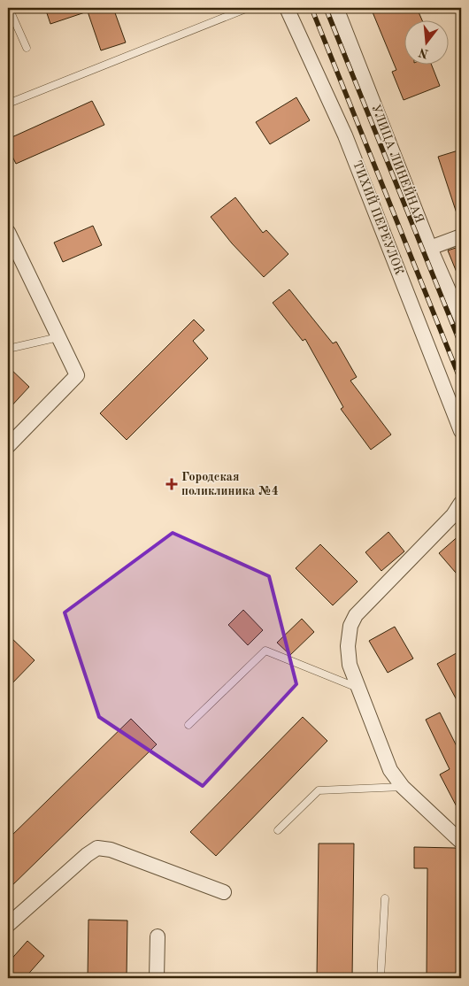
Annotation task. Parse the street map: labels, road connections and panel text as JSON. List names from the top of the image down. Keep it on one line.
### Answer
{"streets":{"street":["УЛИЦА ЛИНЕЙНАЯ","ТИХИЙ ПЕРЕУЛОК"]},"places":{"health":["Городская поликлиника №4"]},"north":"bottom"}
